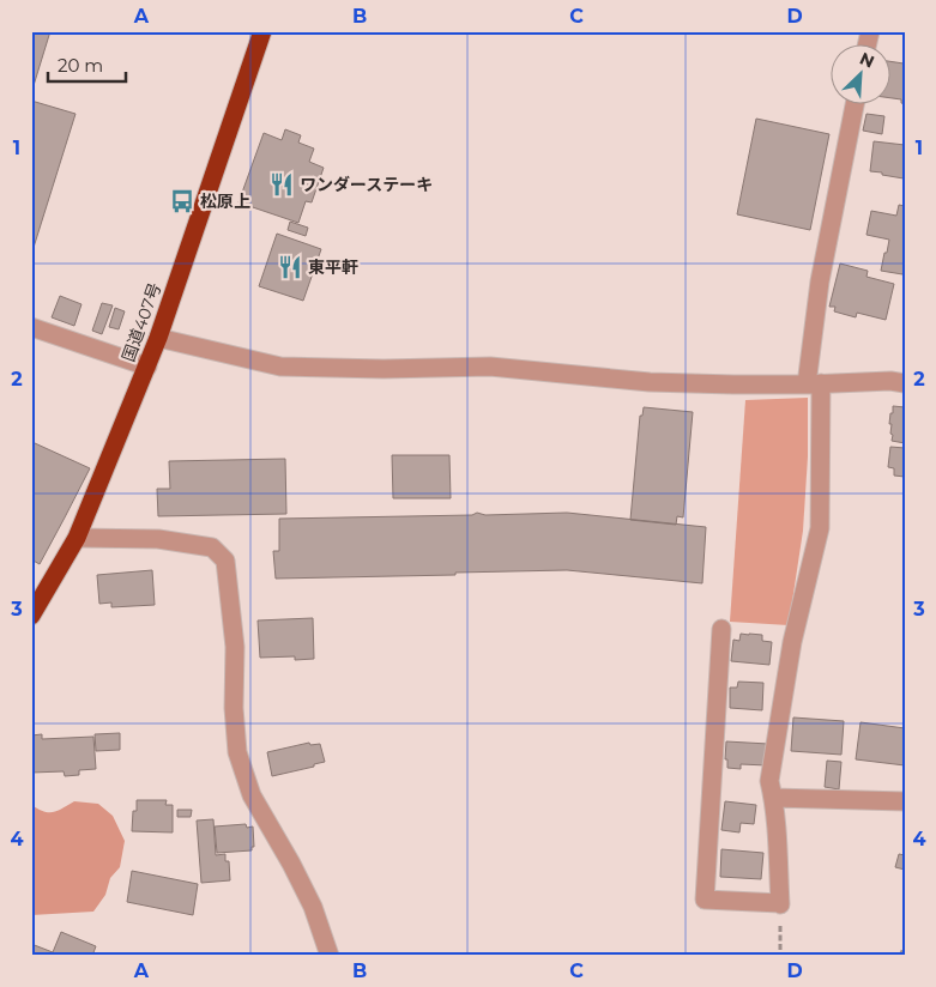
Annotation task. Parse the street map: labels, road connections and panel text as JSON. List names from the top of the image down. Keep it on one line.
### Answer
{"streets":{"highway":["国道407号"]},"places":{"restaurant":["ワンダーステーキ","東平軒"],"bus stop":["松原上"]},"scale_bar":"20 m","north":"top right","grid":{"columns":["A","B","C","D"],"rows":["1","2","3","4"]}}
